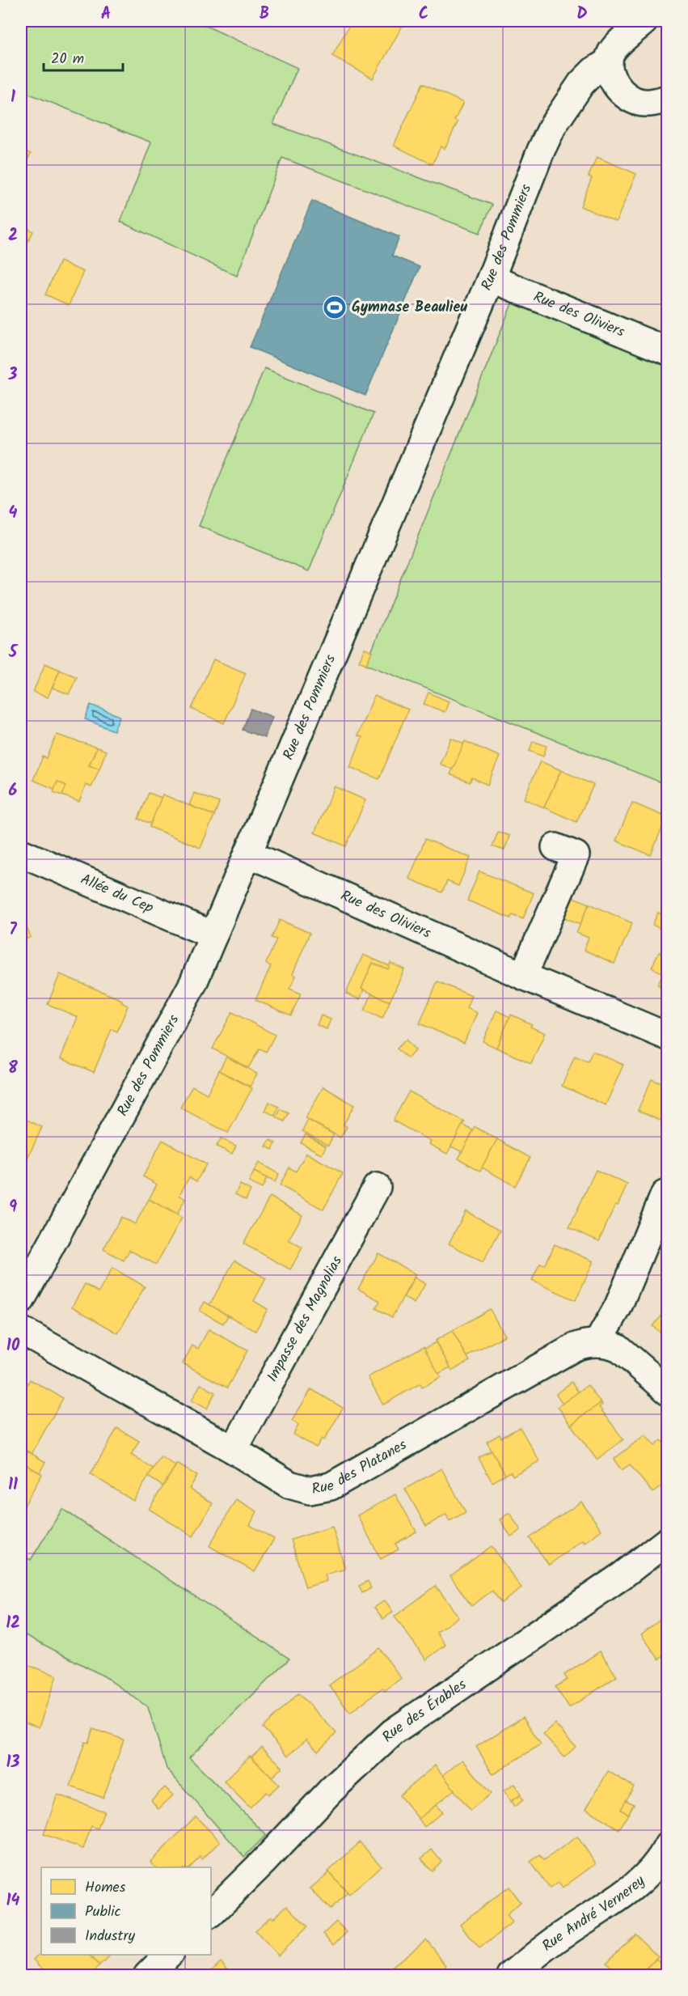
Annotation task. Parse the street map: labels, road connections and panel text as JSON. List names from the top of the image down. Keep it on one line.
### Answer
{"streets":{"street":["Rue des Pommiers","Rue des Oliviers","Allée du Cep","Impasse des Magnolias","Rue des Platanes","Rue des Érables","Rue André Vernerey"]},"crossings":[["Rue des Pommiers","Rue des Oliviers"],["Rue des Pommiers","Allée du Cep"],["Impasse des Magnolias","Rue des Platanes"]],"places":{"sports":["Gymnase Beaulieu"]},"legend":["Homes","Public","Industry"],"scale_bar":"20 m","grid":{"columns":["A","B","C","D"],"rows":["1","2","3","4","5","6","7","8","9","10","11","12","13","14"]}}
